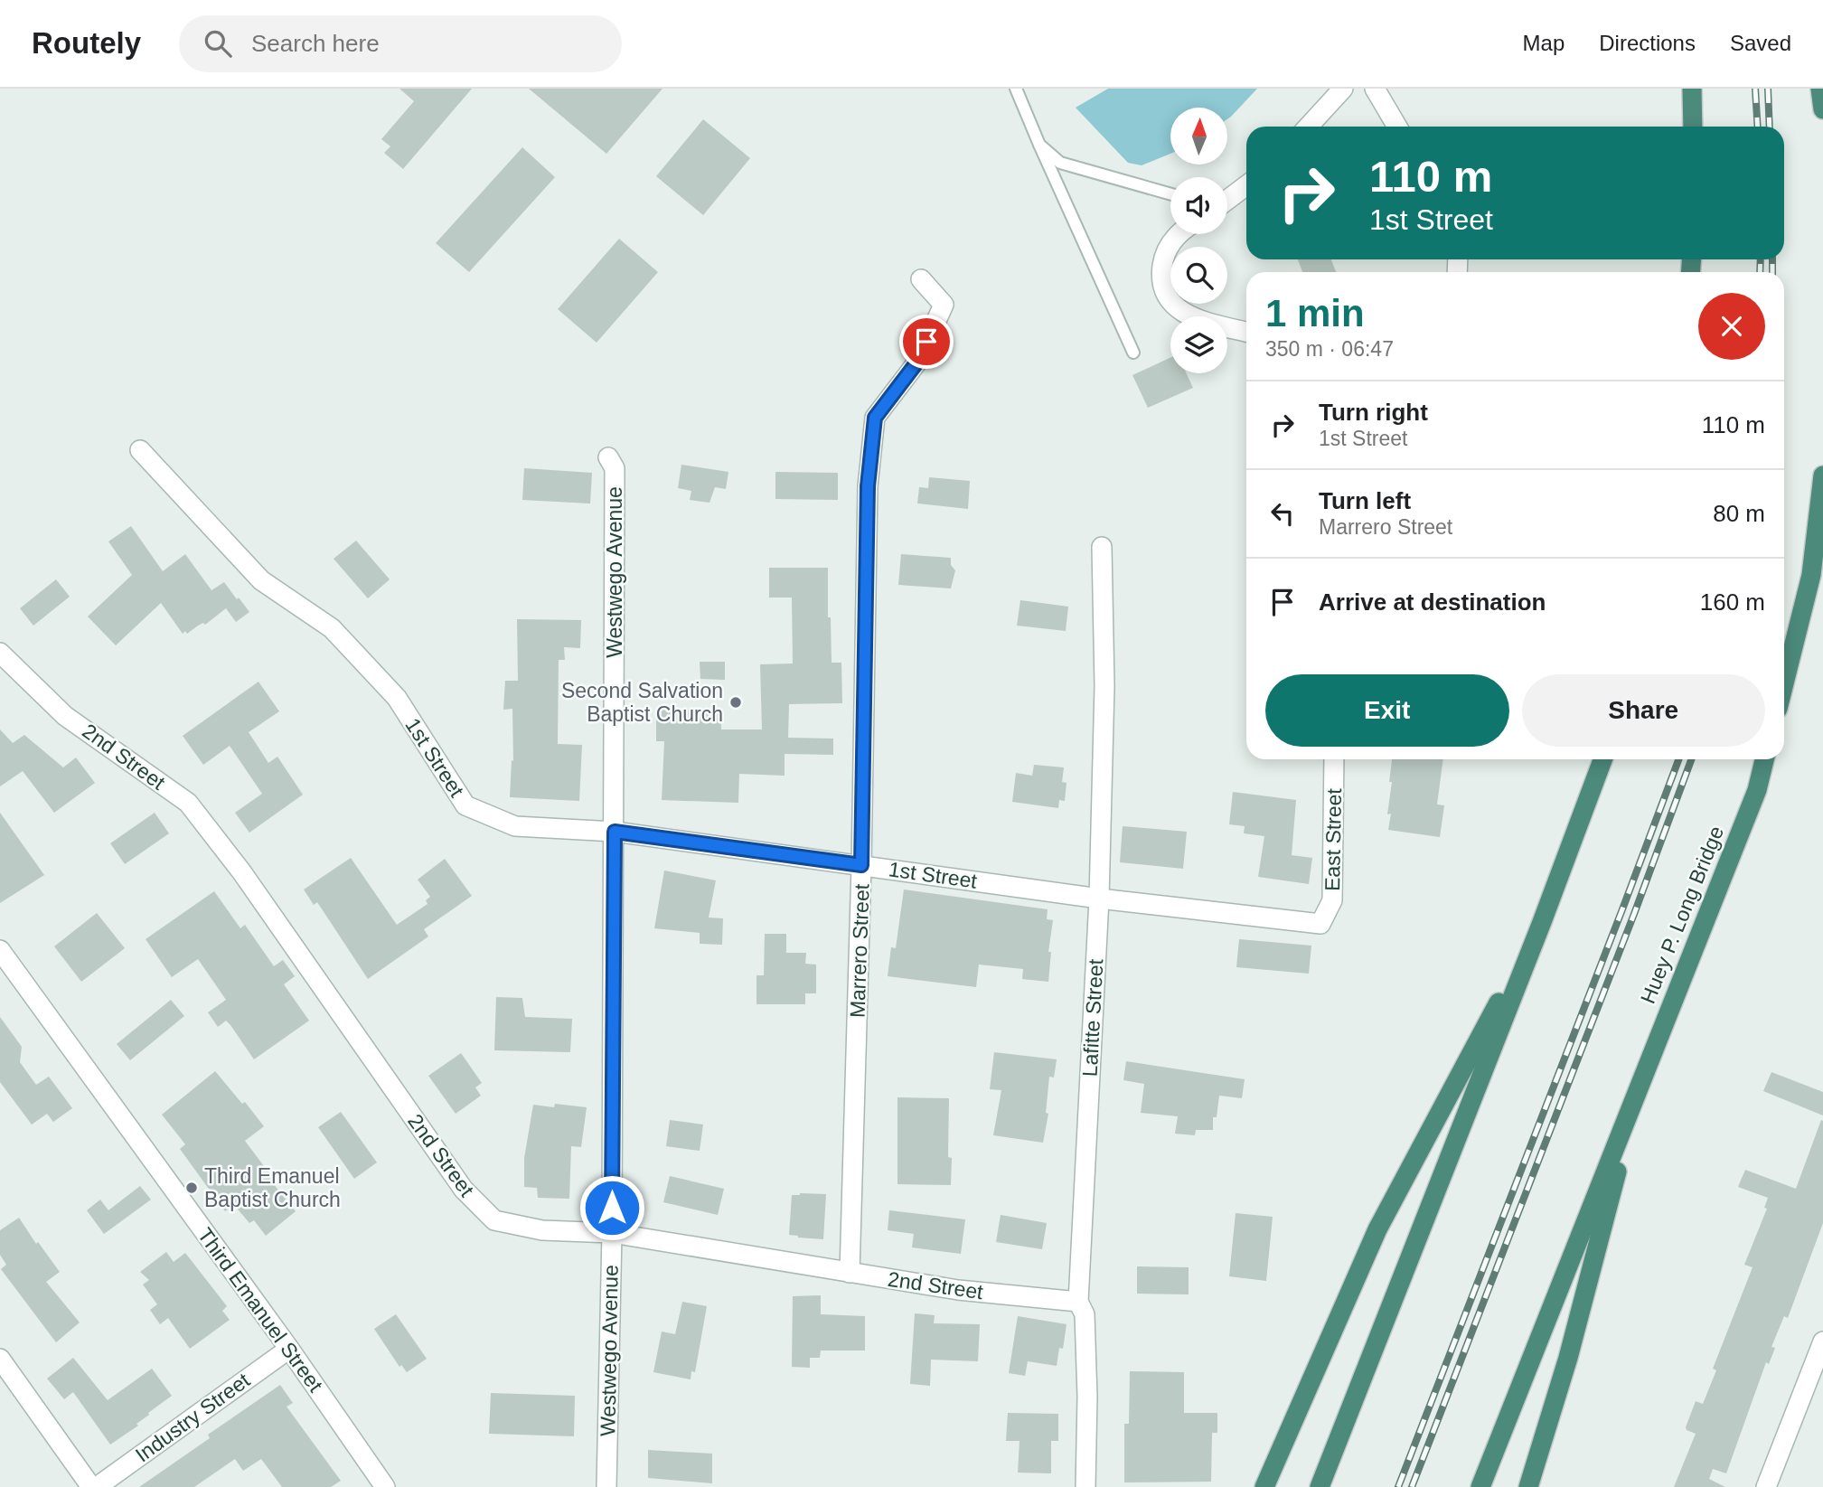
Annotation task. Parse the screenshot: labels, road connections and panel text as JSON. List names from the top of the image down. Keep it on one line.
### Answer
{"streets":{"highway":["Huey P. Long Bridge"],"street":["Westwego Avenue","2nd Street","1st Street","East Street","Marrero Street","Lafitte Street","Third Emanuel Street","Industry Street"]},"crossings":[["Westwego Avenue","2nd Street"],["Westwego Avenue","1st Street"],["2nd Street","Marrero Street"],["2nd Street","Lafitte Street"],["1st Street","East Street"],["1st Street","Marrero Street"],["1st Street","Lafitte Street"],["Third Emanuel Street","Industry Street"]],"places":["Second Salvation Baptist Church","Third Emanuel Baptist Church"],"north":"top","page":{"header":"Routely","search":"Search here","nav":["Map","Directions","Saved"],"turn":["110 m","1st Street"],"heading":["1 min","350 m · 06:47"],"list":[{"name":"Turn right","note":"1st Street","value":"110 m"},{"name":"Turn left","note":"Marrero Street","value":"80 m"},{"name":"Arrive at destination","value":"160 m"}],"buttons":["Exit","Share"]}}
